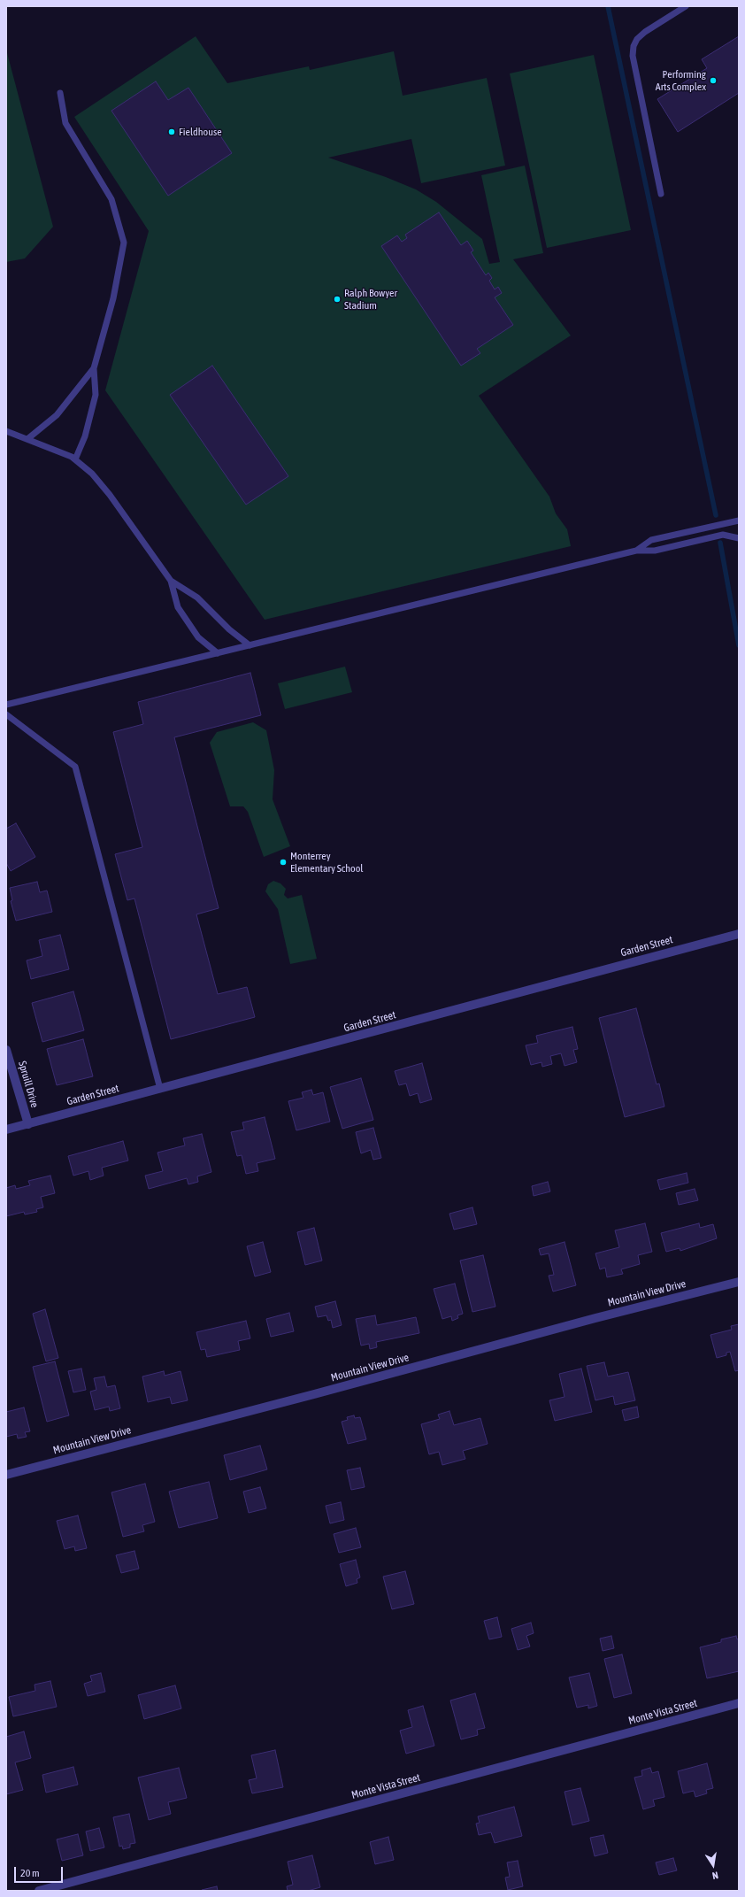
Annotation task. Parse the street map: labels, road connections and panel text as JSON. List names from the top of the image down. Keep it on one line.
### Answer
{"streets":{"street":["Garden Street","Spruill Drive","Mountain View Drive","Monte Vista Street"]},"crossings":[["Garden Street","Spruill Drive"]],"places":["Performing Arts Complex","Fieldhouse","Ralph Bowyer Stadium","Monterrey Elementary School"],"scale_bar":"20 m","north":"bottom"}
